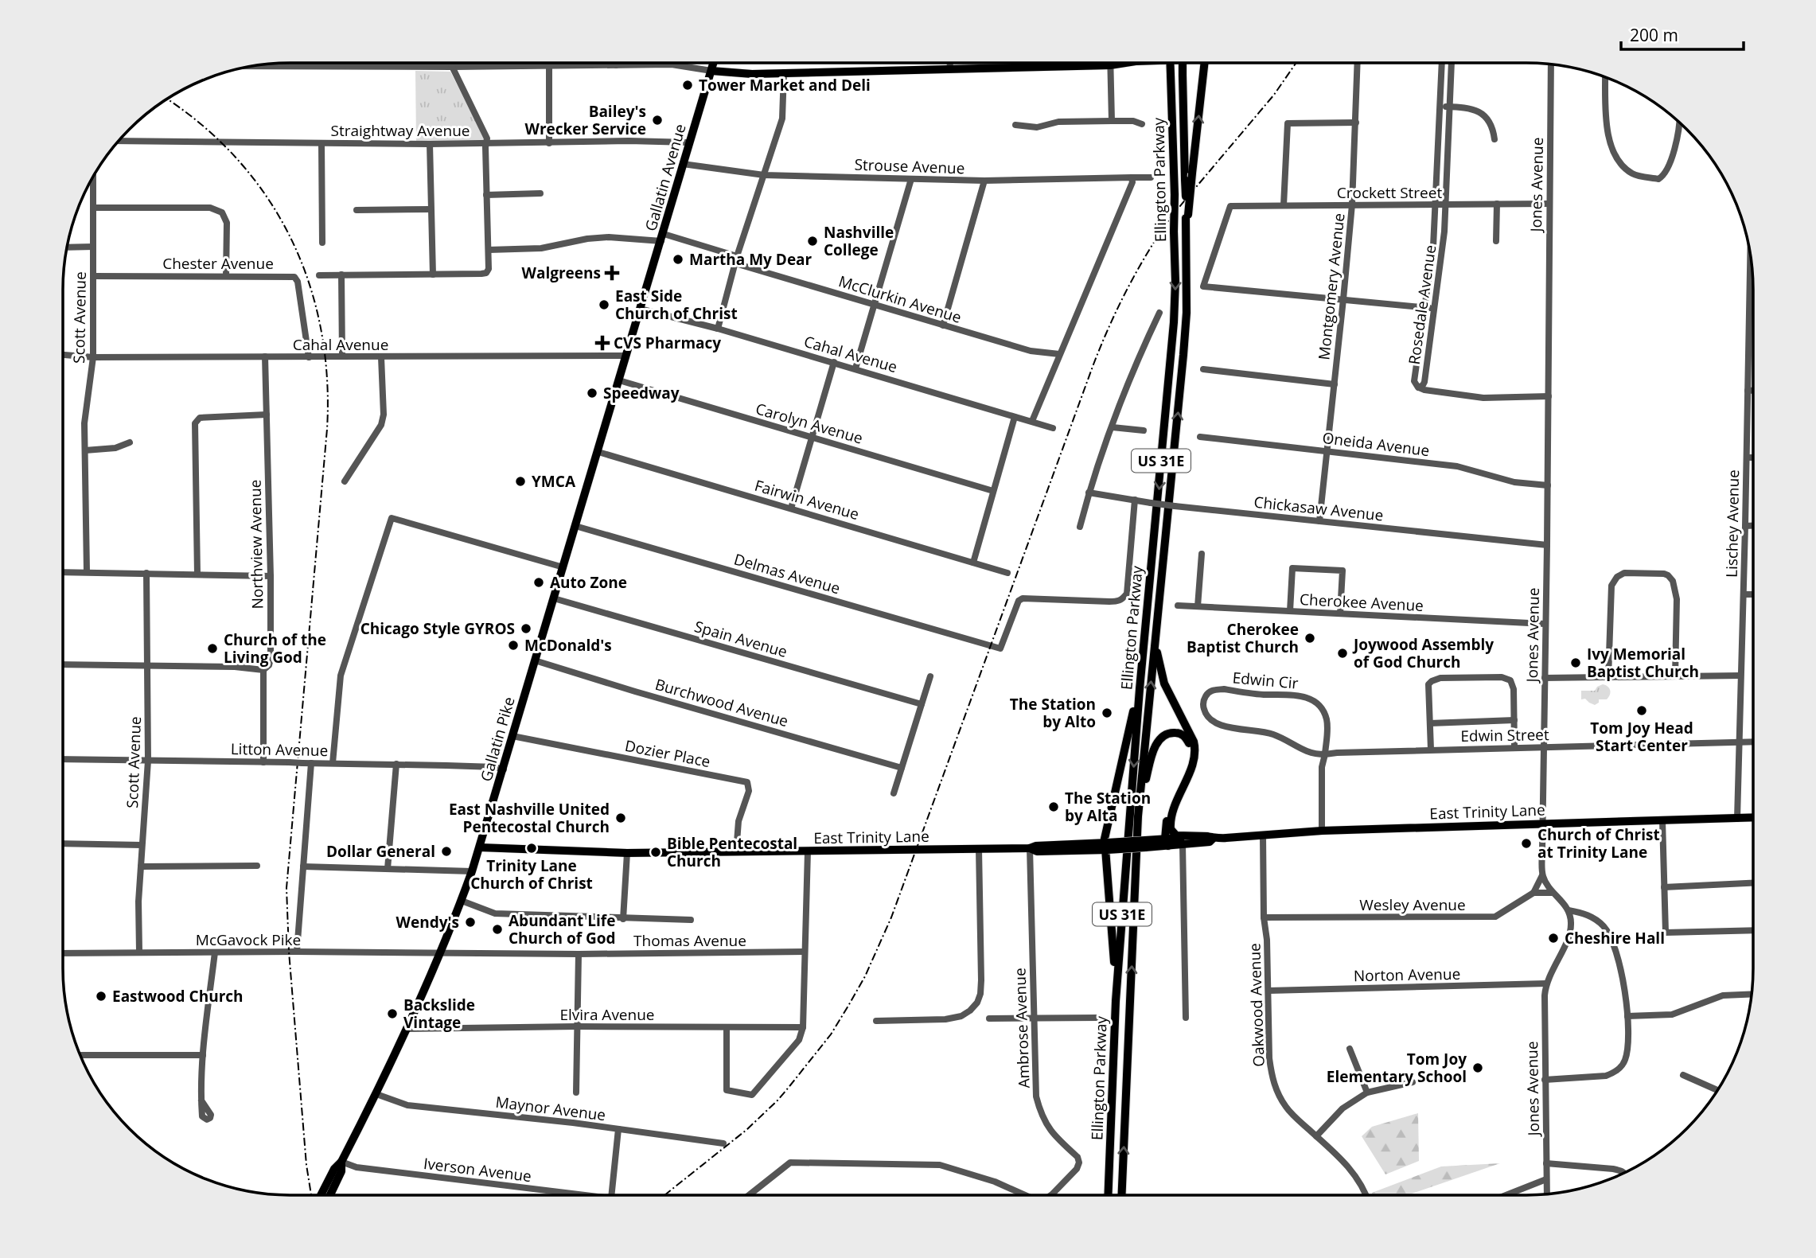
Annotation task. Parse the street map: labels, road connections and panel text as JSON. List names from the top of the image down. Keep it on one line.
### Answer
{"streets":{"highway":["Ellington Parkway","US 31E"],"main road":["Gallatin Avenue","Gallatin Pike","East Trinity Lane"],"street":["Straightway Avenue","Strouse Avenue","Jones Avenue","Crockett Street","Chester Avenue","Montgomery Avenue","McClurkin Avenue","Rosedale Avenue","Scott Avenue","Cahal Avenue","Carolyn Avenue","Oneida Avenue","Fairwin Avenue","Chickasaw Avenue","Lischey Avenue","Northview Avenue","Delmas Avenue","Cherokee Avenue","Spain Avenue","Edwin Cir","Burchwood Avenue","Edwin Street","Litton Avenue","Dozier Place","Wesley Avenue","McGavock Pike","Thomas Avenue","Norton Avenue","Oakwood Avenue","Elvira Avenue","Ambrose Avenue","Maynor Avenue","Iverson Avenue"]},"crossings":[["Straightway Avenue","Gallatin Avenue"],["Strouse Avenue","Gallatin Avenue"],["Gallatin Avenue","McClurkin Avenue"],["Gallatin Avenue","Cahal Avenue"],["Gallatin Avenue","Gallatin Pike"],["Jones Avenue","Crockett Street"],["Jones Avenue","Oneida Avenue"],["Jones Avenue","Chickasaw Avenue"],["Jones Avenue","Cherokee Avenue"],["Jones Avenue","Edwin Street"],["Jones Avenue","East Trinity Lane"],["Jones Avenue","Norton Avenue"],["Crockett Street","Montgomery Avenue"],["Crockett Street","Rosedale Avenue"],["Chester Avenue","Scott Avenue"],["Chester Avenue","Cahal Avenue"],["Montgomery Avenue","Oneida Avenue"],["Montgomery Avenue","Chickasaw Avenue"],["Scott Avenue","Cahal Avenue"],["Scott Avenue","Litton Avenue"],["Scott Avenue","McGavock Pike"],["Cahal Avenue","Northview Avenue"],["Cahal Avenue","Gallatin Pike"],["Carolyn Avenue","Gallatin Pike"],["Fairwin Avenue","Gallatin Pike"],["Chickasaw Avenue","Delmas Avenue"],["Lischey Avenue","Edwin Street"],["Lischey Avenue","East Trinity Lane"],["Northview Avenue","Litton Avenue"],["Delmas Avenue","Gallatin Pike"],["Spain Avenue","Gallatin Pike"],["Edwin Cir","Edwin Street"],["Burchwood Avenue","Gallatin Pike"],["Gallatin Pike","Litton Avenue"],["Gallatin Pike","Dozier Place"],["Gallatin Pike","East Trinity Lane"],["Gallatin Pike","McGavock Pike"],["Gallatin Pike","Thomas Avenue"],["Gallatin Pike","Elvira Avenue"],["Gallatin Pike","Maynor Avenue"],["Gallatin Pike","Iverson Avenue"],["Dozier Place","East Trinity Lane"],["East Trinity Lane","Oakwood Avenue"],["East Trinity Lane","Ambrose Avenue"],["Wesley Avenue","Oakwood Avenue"],["McGavock Pike","Thomas Avenue"],["Norton Avenue","Oakwood Avenue"]],"places":{"other":["Tower Market and Deli","Bailey's Wrecker Service","Nashville College","Martha My Dear","East Side Church of Christ","Speedway","YMCA","Auto Zone","Chicago Style GYROS","Cherokee Baptist Church","McDonald's","Church of the Living God","Joywood Assembly of God Church","Ivy Memorial Baptist Church","Tom Joy Head Start Center","The Station by Alto","The Station by Alta","East Nashville United Pentecostal Church","Church of Christ at Trinity Lane","Trinity Lane Church of Christ","Dollar General","Bible Pentecostal Church","Wendy's","Abundant Life Church of God","Cheshire Hall","Eastwood Church","Backslide Vintage","Tom Joy Elementary School"],"health":["Walgreens","CVS Pharmacy"]},"scale_bar":"200 m"}
